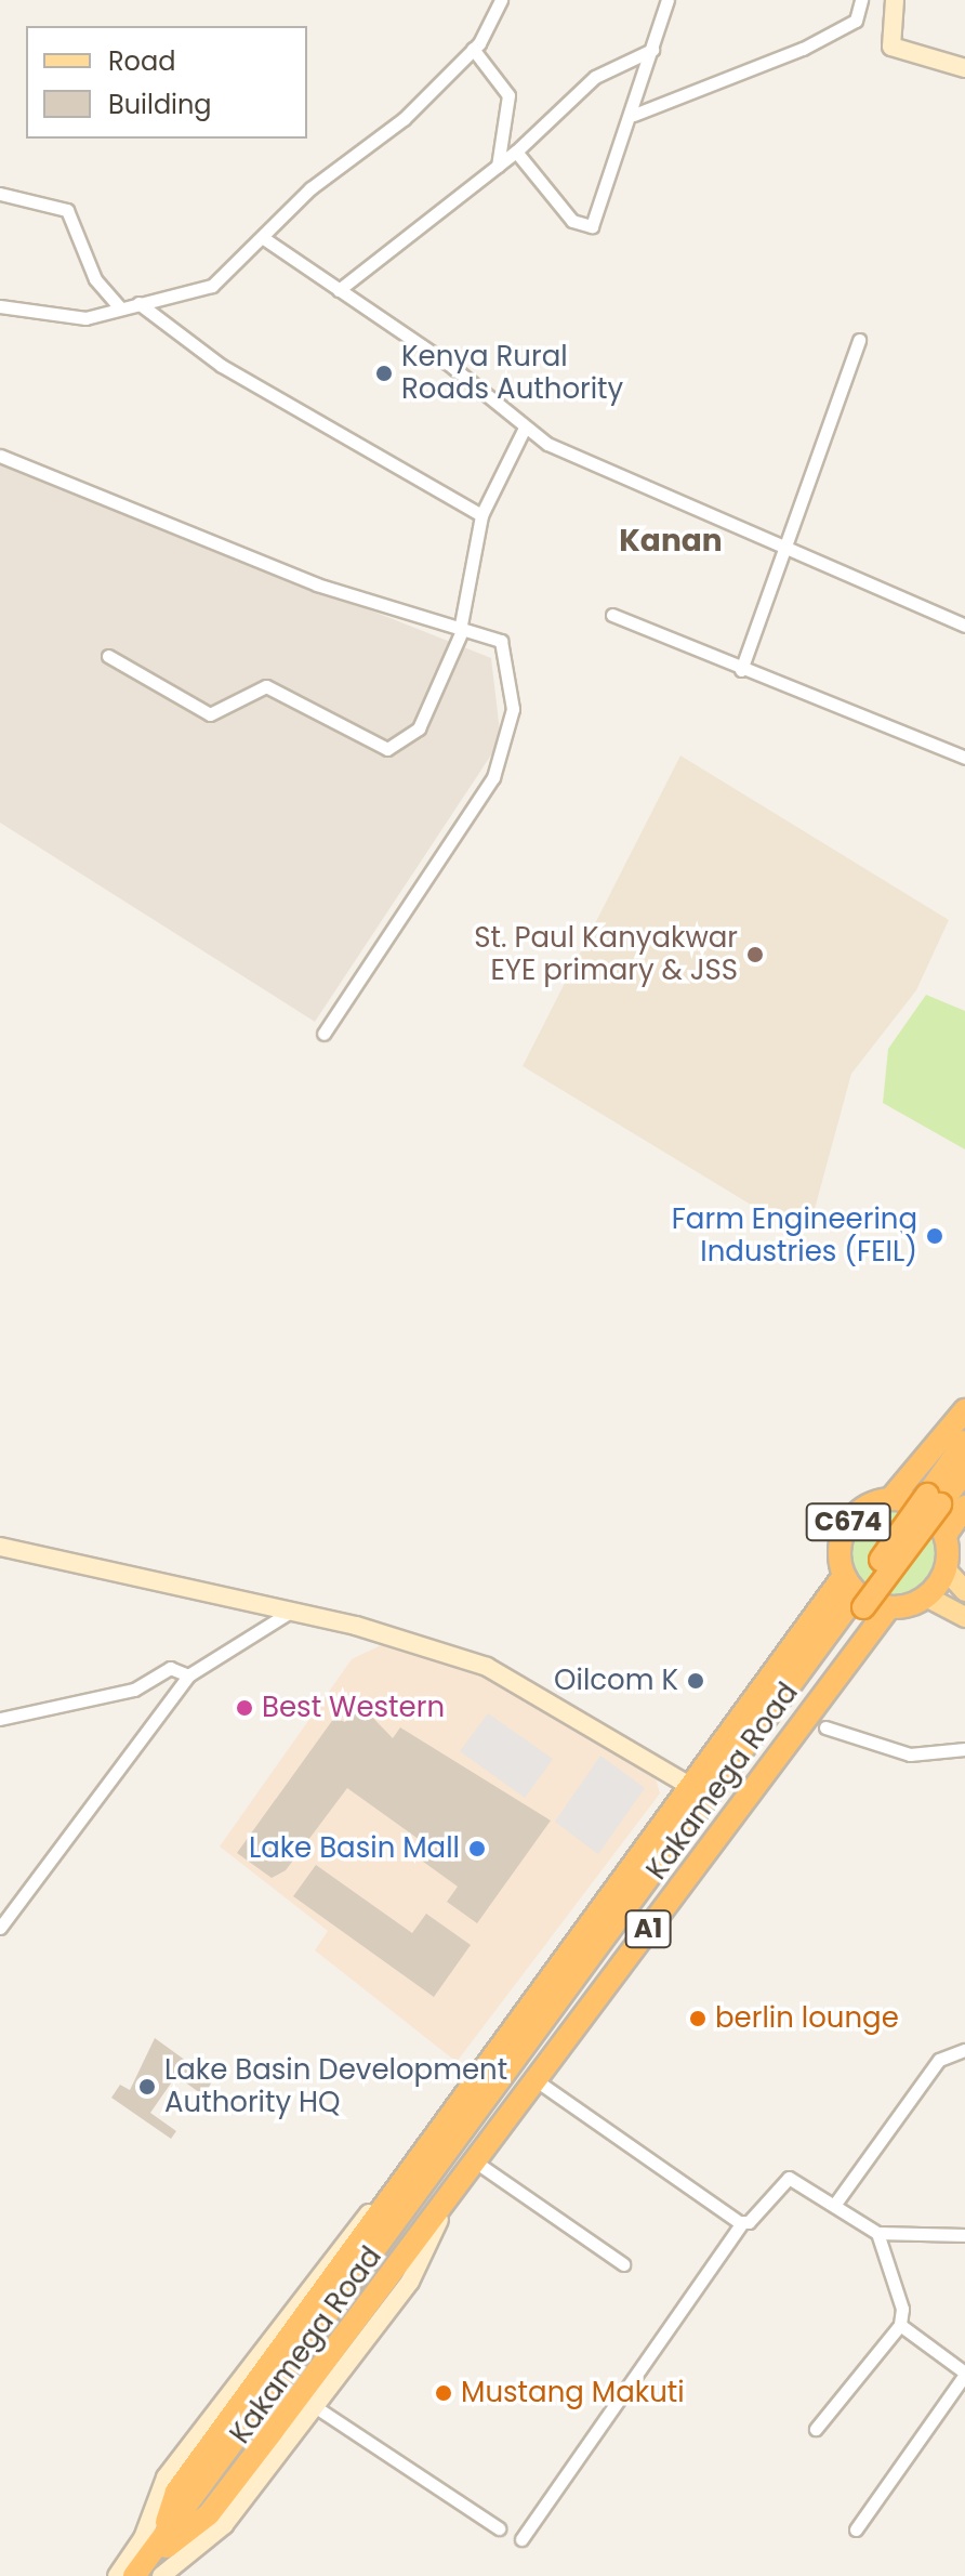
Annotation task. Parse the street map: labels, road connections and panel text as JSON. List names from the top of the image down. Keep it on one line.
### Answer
{"streets":{"highway":["C674","Kakamega Road","A1"]},"crossings":[["C674","A1"],["Kakamega Road","A1"]],"districts":["Kanan"],"places":["Kenya Rural Roads Authority","St. Paul Kanyakwar EYE primary & JSS","Farm Engineering Industries (FEIL)","Oilcom K","Best Western","Lake Basin Mall","berlin lounge","Lake Basin Development Authority HQ","Mustang Makuti"],"legend":["Road","Building"]}
